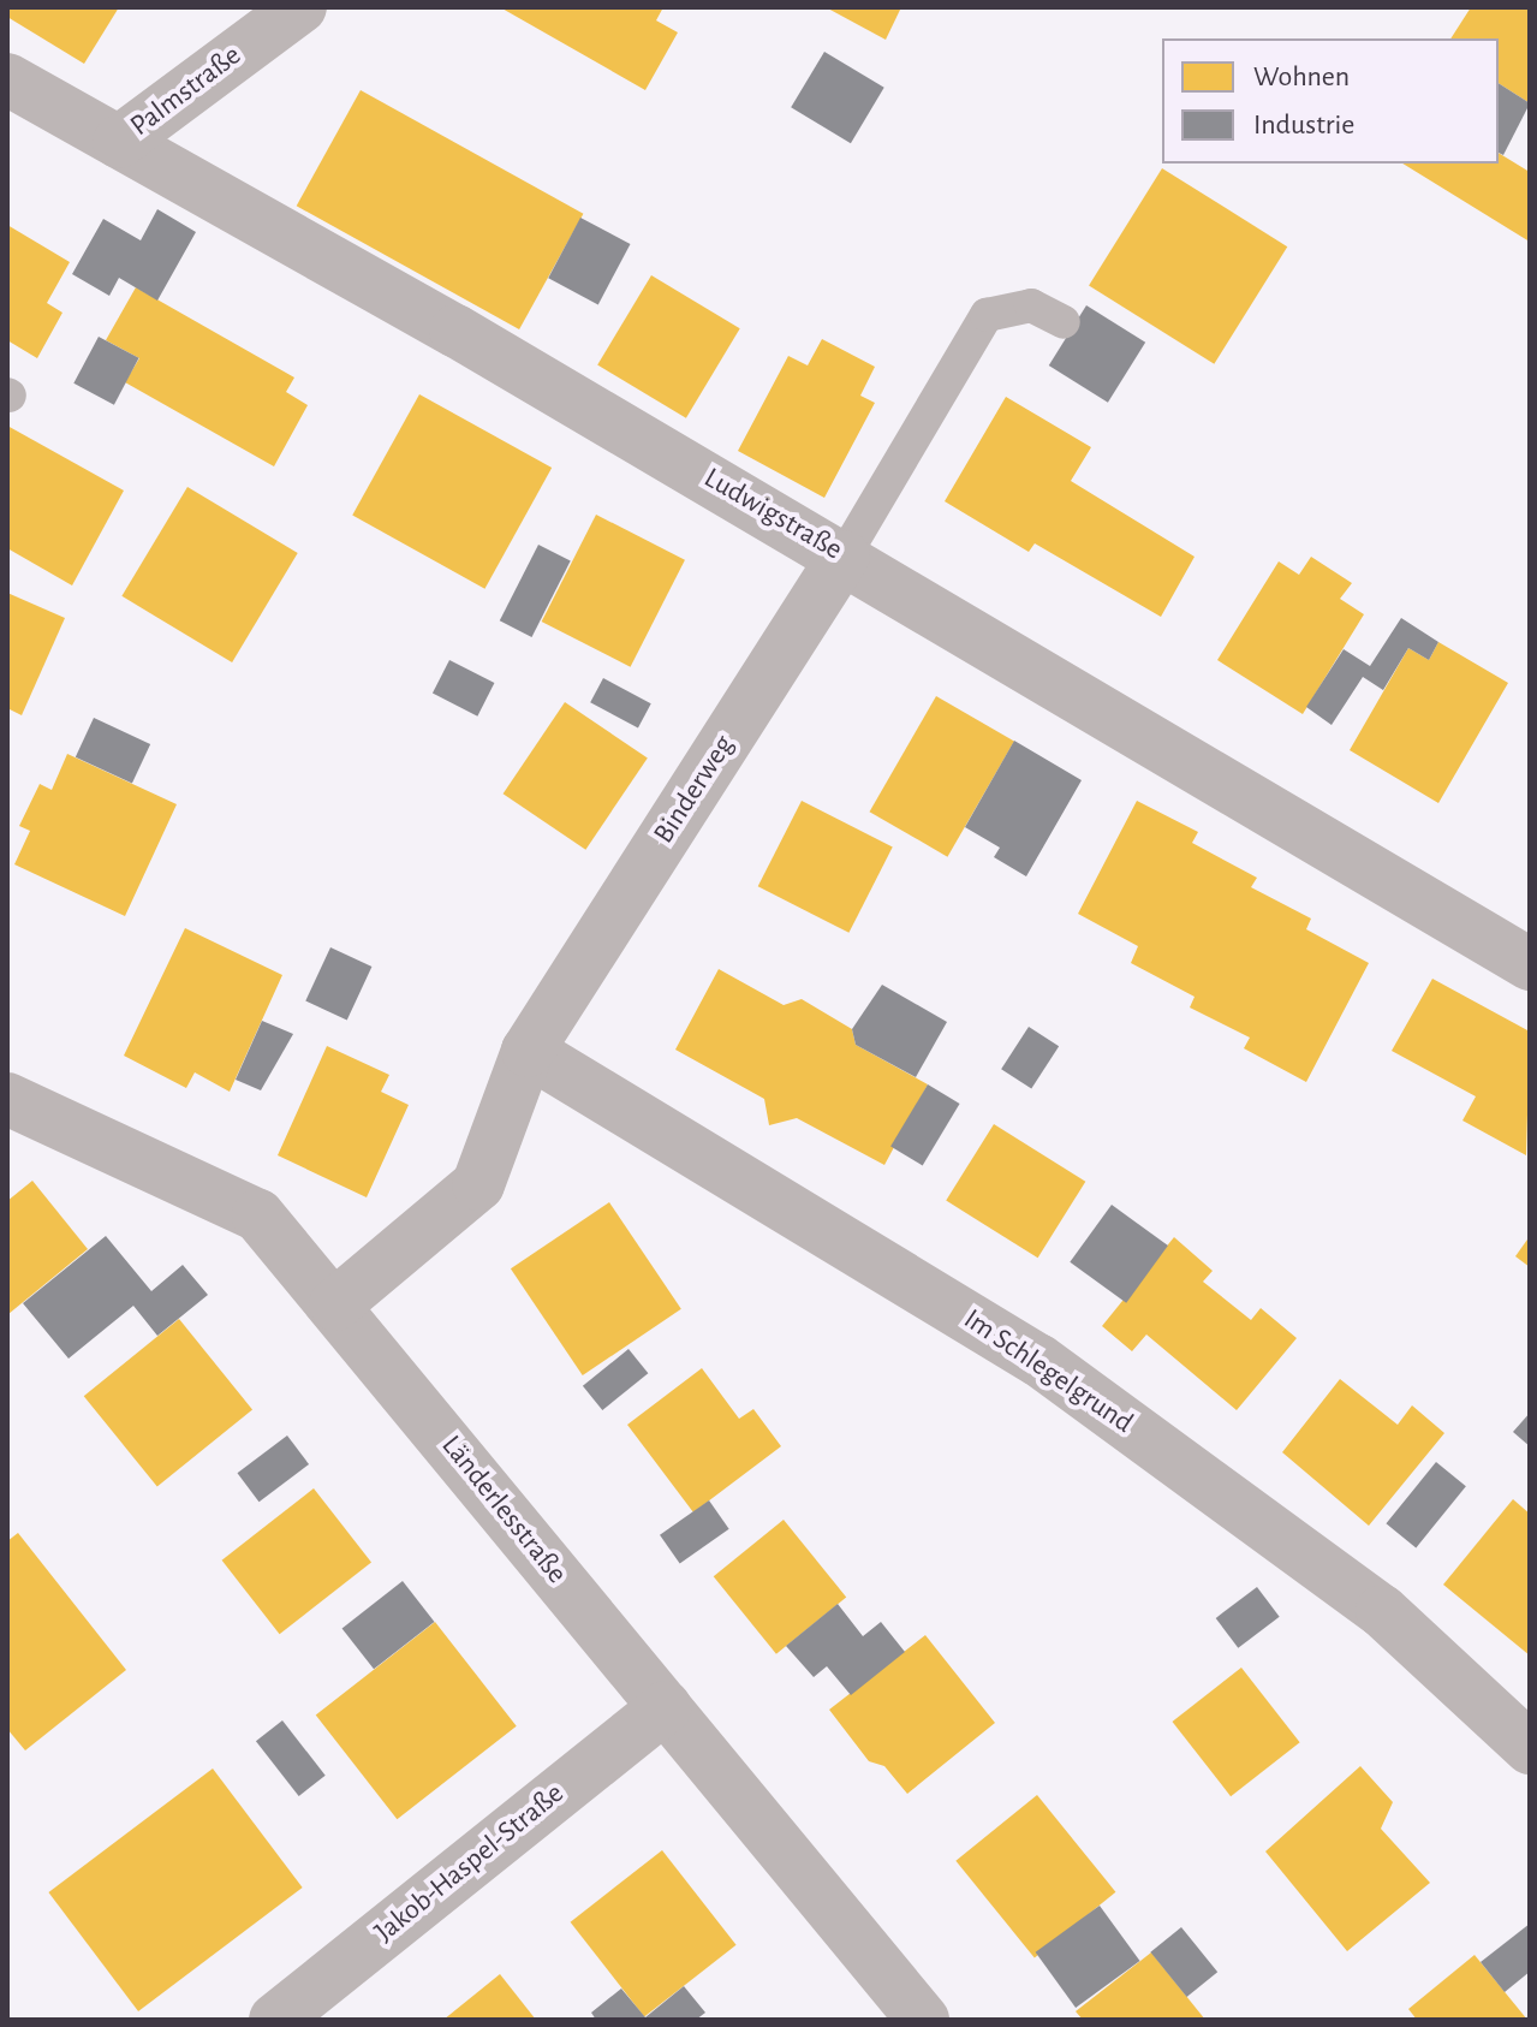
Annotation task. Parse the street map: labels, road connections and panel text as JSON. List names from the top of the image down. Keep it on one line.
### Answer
{"streets":{"street":["Palmstraße","Ludwigstraße","Binderweg","Im Schlegelgrund","Länderlesstraße","Jakob-Haspel-Straße"]},"crossings":[["Palmstraße","Ludwigstraße"],["Ludwigstraße","Binderweg"],["Binderweg","Im Schlegelgrund"],["Binderweg","Länderlesstraße"],["Länderlesstraße","Jakob-Haspel-Straße"]],"legend":["Wohnen","Industrie"]}
